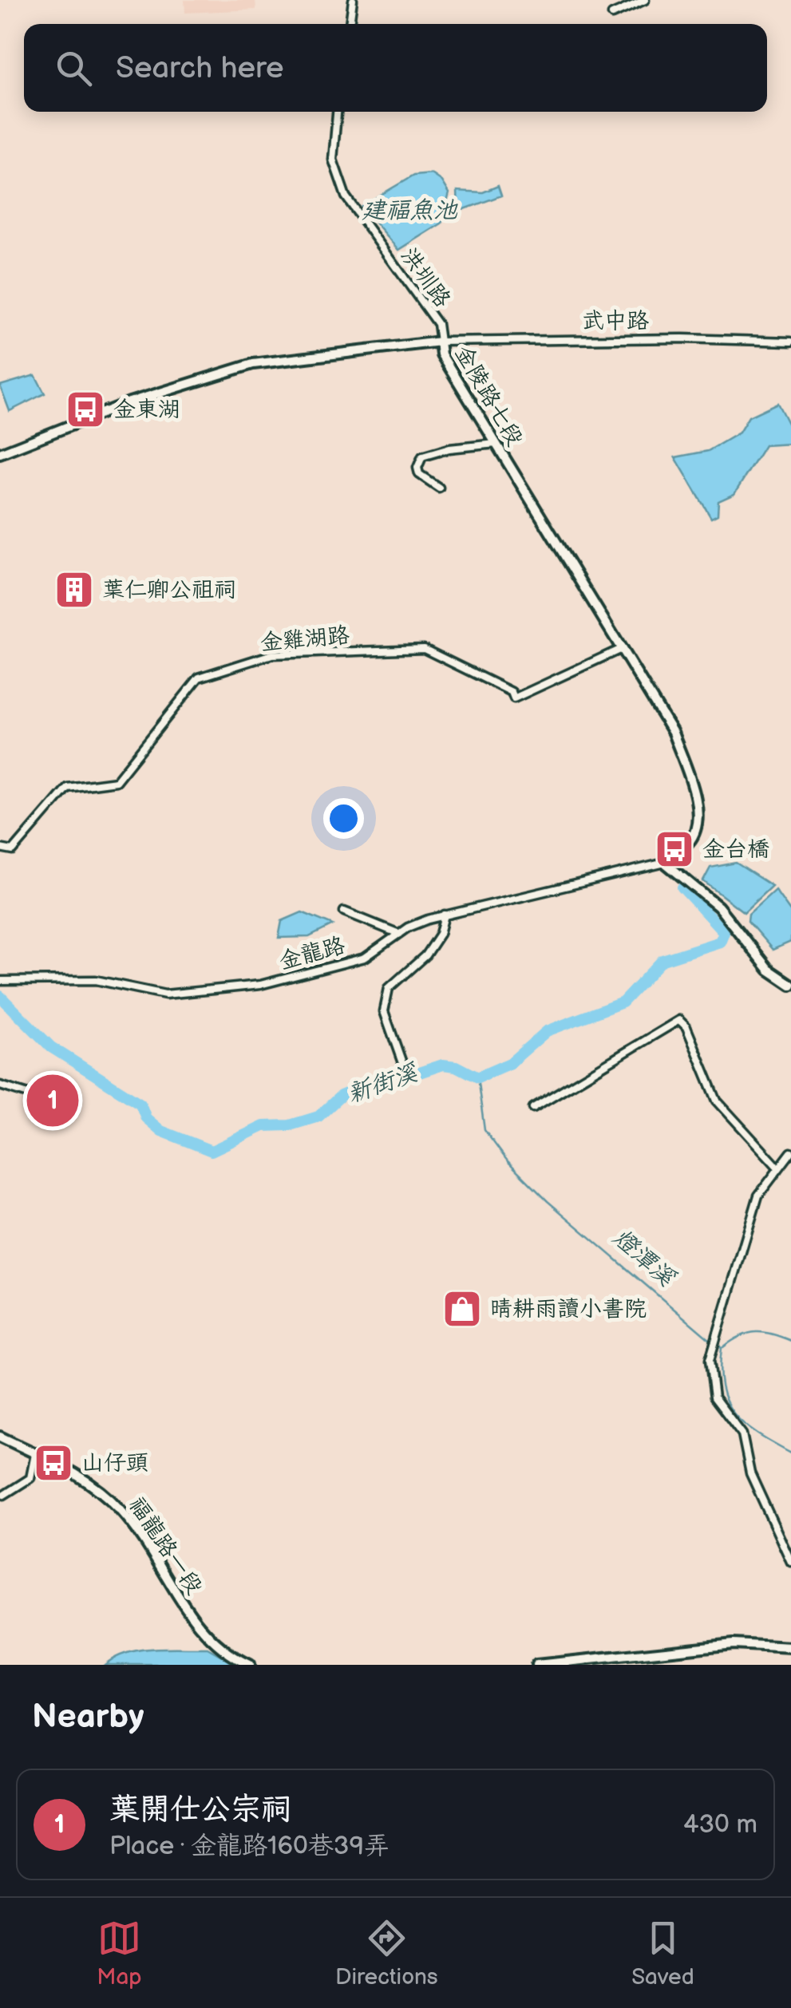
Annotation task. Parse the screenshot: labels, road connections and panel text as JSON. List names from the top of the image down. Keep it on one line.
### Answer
{"streets":{"street":["洪圳路","武中路","金陵路七段","金雞湖路","金龍路","福龍路一段"]},"crossings":[["洪圳路","武中路"],["洪圳路","金陵路七段"],["武中路","金陵路七段"],["金陵路七段","金雞湖路"],["金陵路七段","金龍路"]],"water":["建福魚池","新街溪","燈潭溪"],"places":{"bus stop":["金東湖","金台橋","山仔頭"],"building":["葉仁卿公祖祠"],"shop":["晴耕雨讀小書院"]},"page":{"search":"Search here","pins":"1","heading":"Nearby","list":[{"mark":"1","name":"葉開仕公宗祠","note":"Place · 金龍路160巷39弄","value":"430 m"}],"nav":["Map","Directions","Saved"]}}
